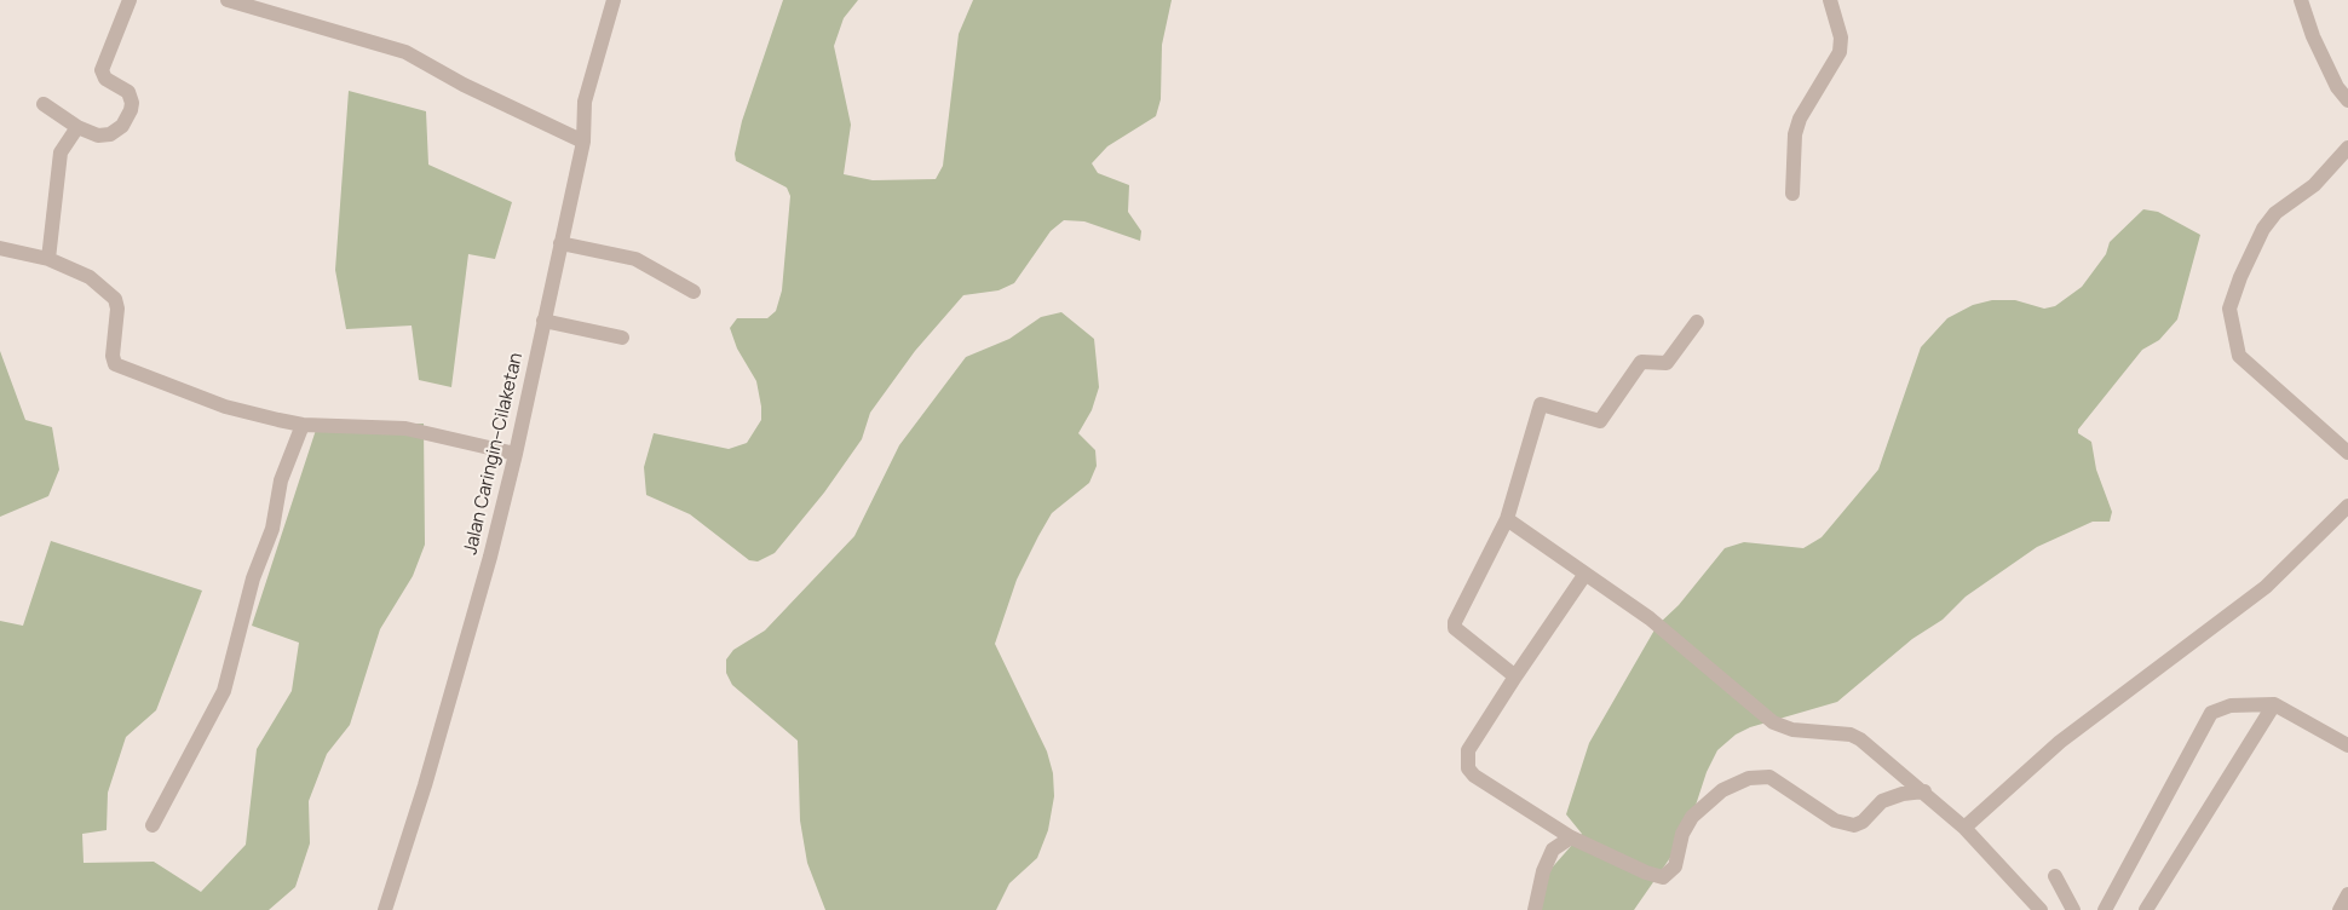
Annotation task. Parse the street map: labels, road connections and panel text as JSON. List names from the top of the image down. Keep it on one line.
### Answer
{"streets":{"street":["Jalan Caringin–Cilaketan"]}}
